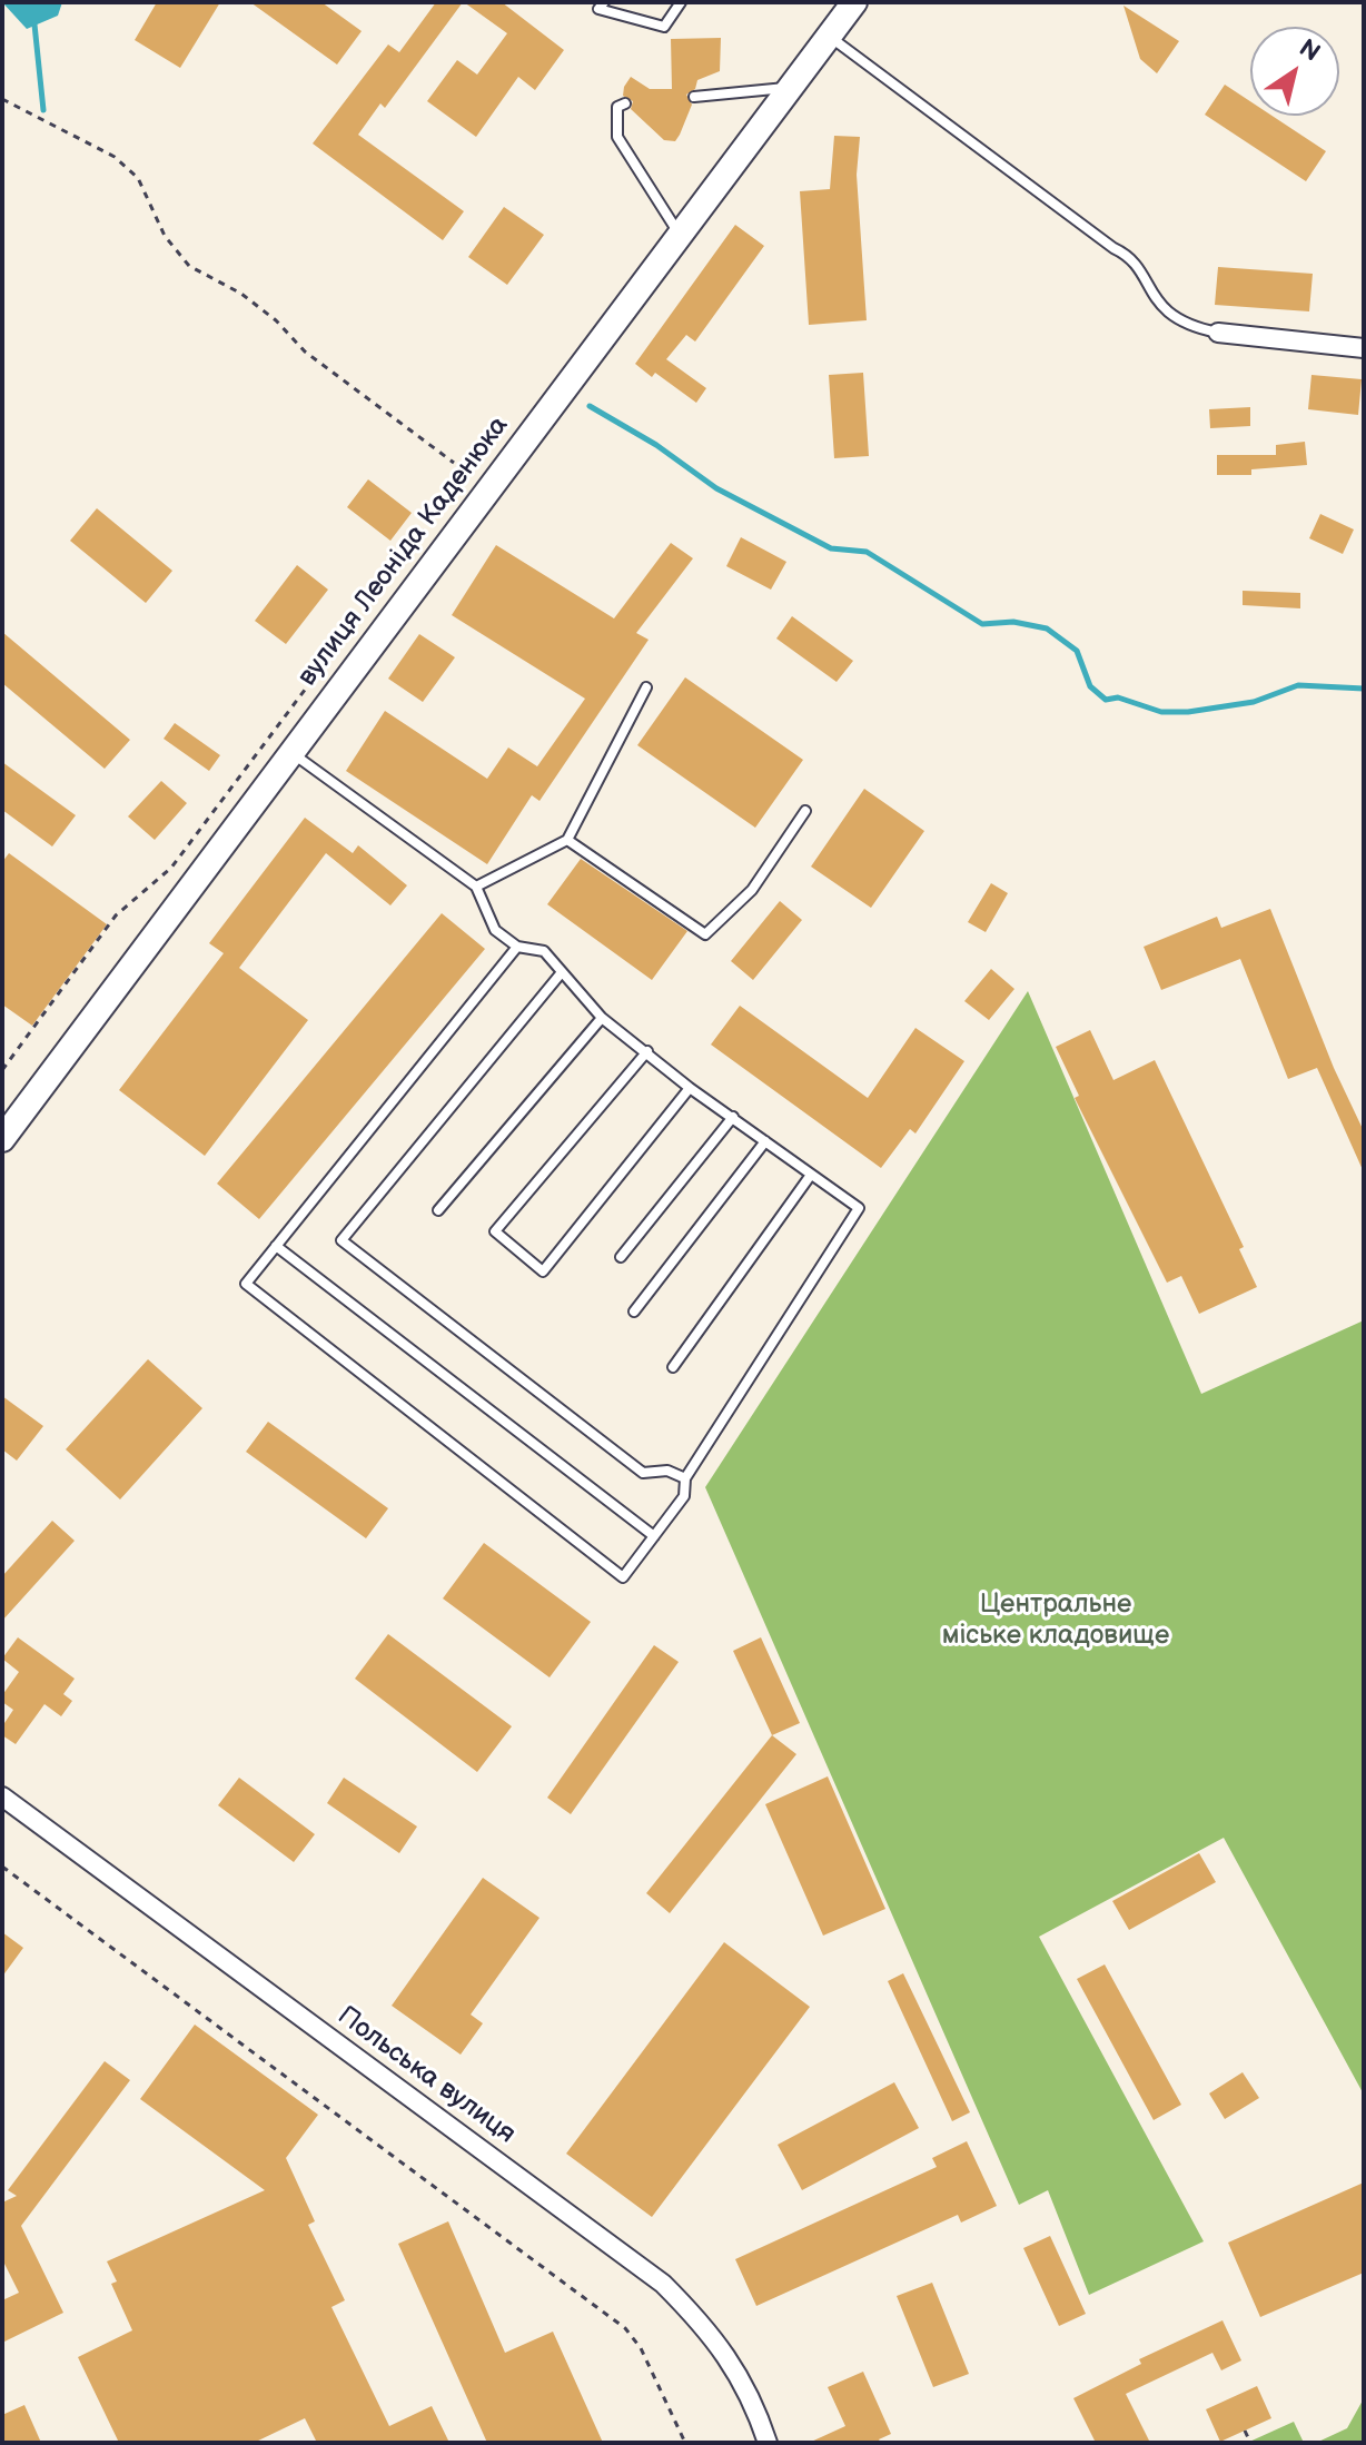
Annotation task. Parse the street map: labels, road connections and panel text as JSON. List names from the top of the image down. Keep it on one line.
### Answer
{"streets":{"street":["вулиця Леоніда Каденюка","Польська вулиця"]},"parks":["Центральне міське кладовище"],"north":"top right"}
